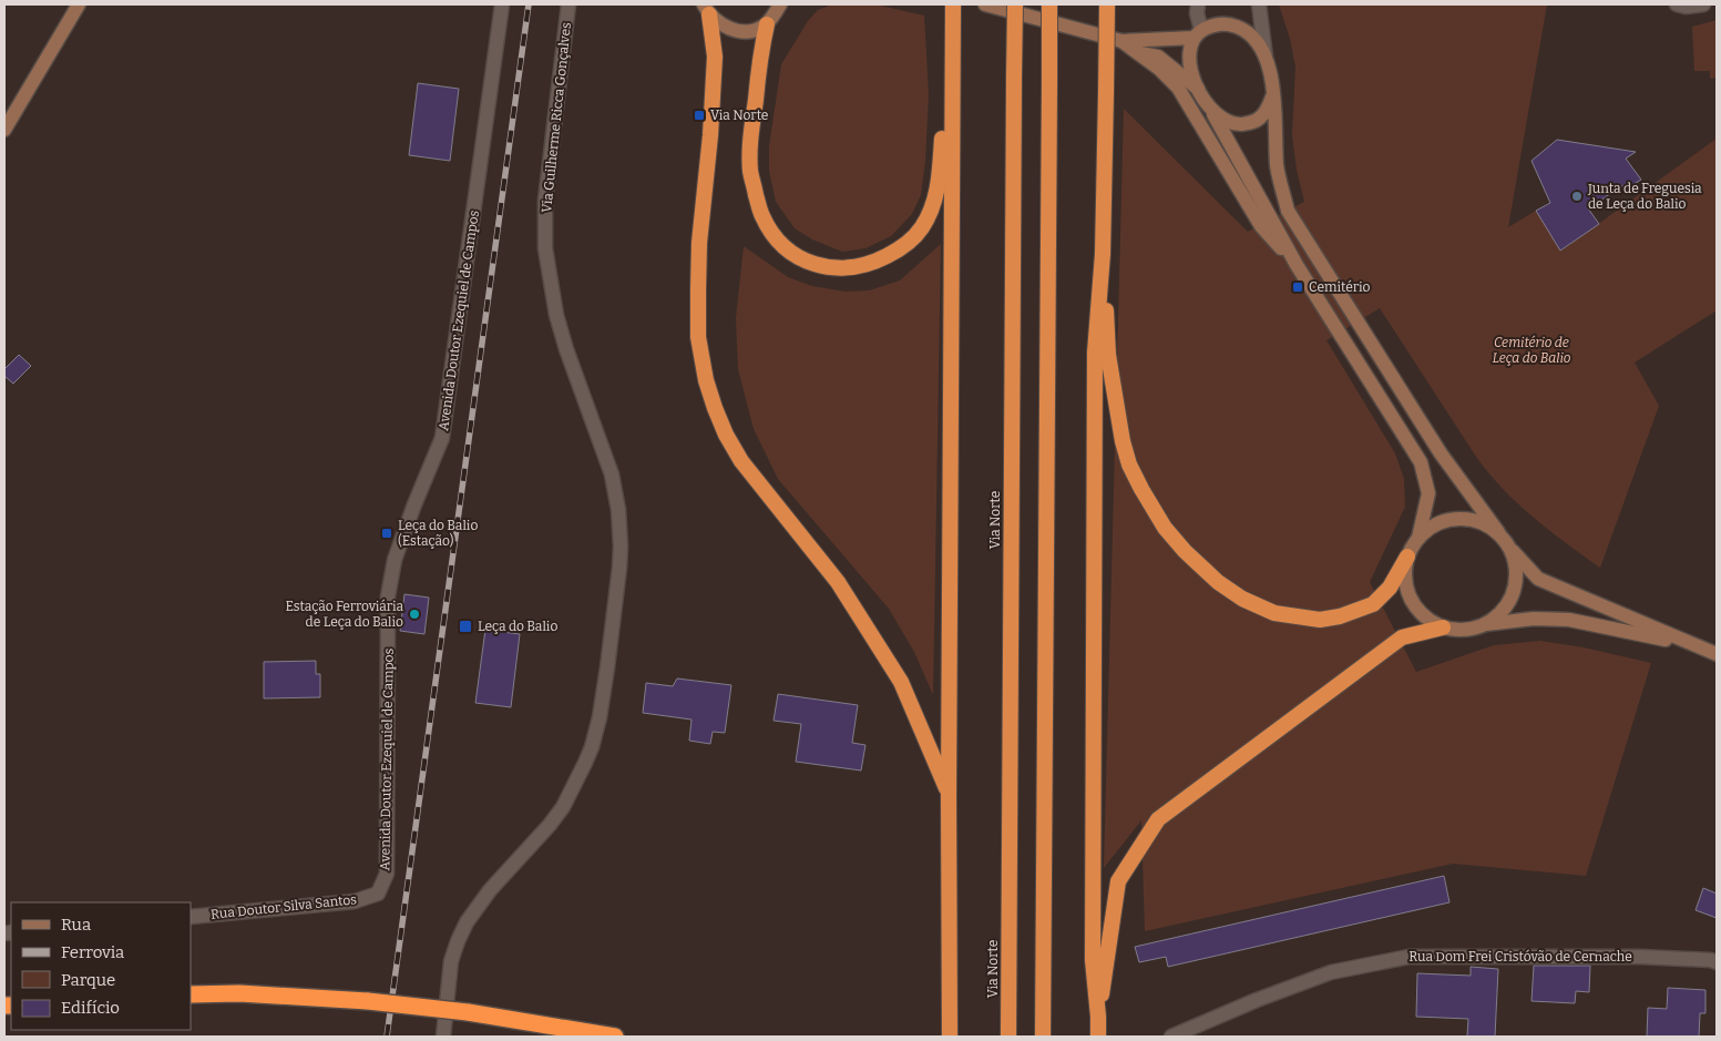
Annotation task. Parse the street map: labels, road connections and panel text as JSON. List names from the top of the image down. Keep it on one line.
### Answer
{"streets":{"highway":["Via Norte"],"street":["Via Guilherme Ricca Gonçalves","Avenida Doutor Ezequiel de Campos","Rua Doutor Silva Santos","Rua Dom Frei Cristóvão de Cernache"]},"crossings":[["Avenida Doutor Ezequiel de Campos","Rua Doutor Silva Santos"]],"parks":["Cemitério de Leça do Balio"],"places":{"transit":["Via Norte","Cemitério","Leça do Balio (Estação)","Leça do Balio"],"other":["Junta de Freguesia de Leça do Balio","Estação Ferroviária de Leça do Balio"]},"legend":["Rua","Ferrovia","Parque","Edifício"]}
